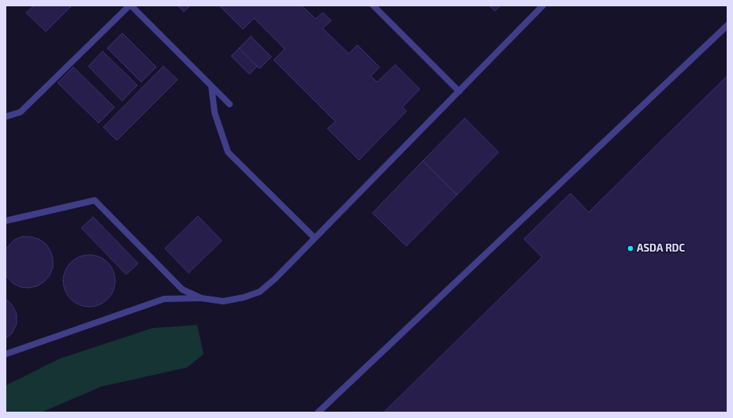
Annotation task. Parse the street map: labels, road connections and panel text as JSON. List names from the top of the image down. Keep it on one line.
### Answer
{"places":["ASDA RDC"]}
